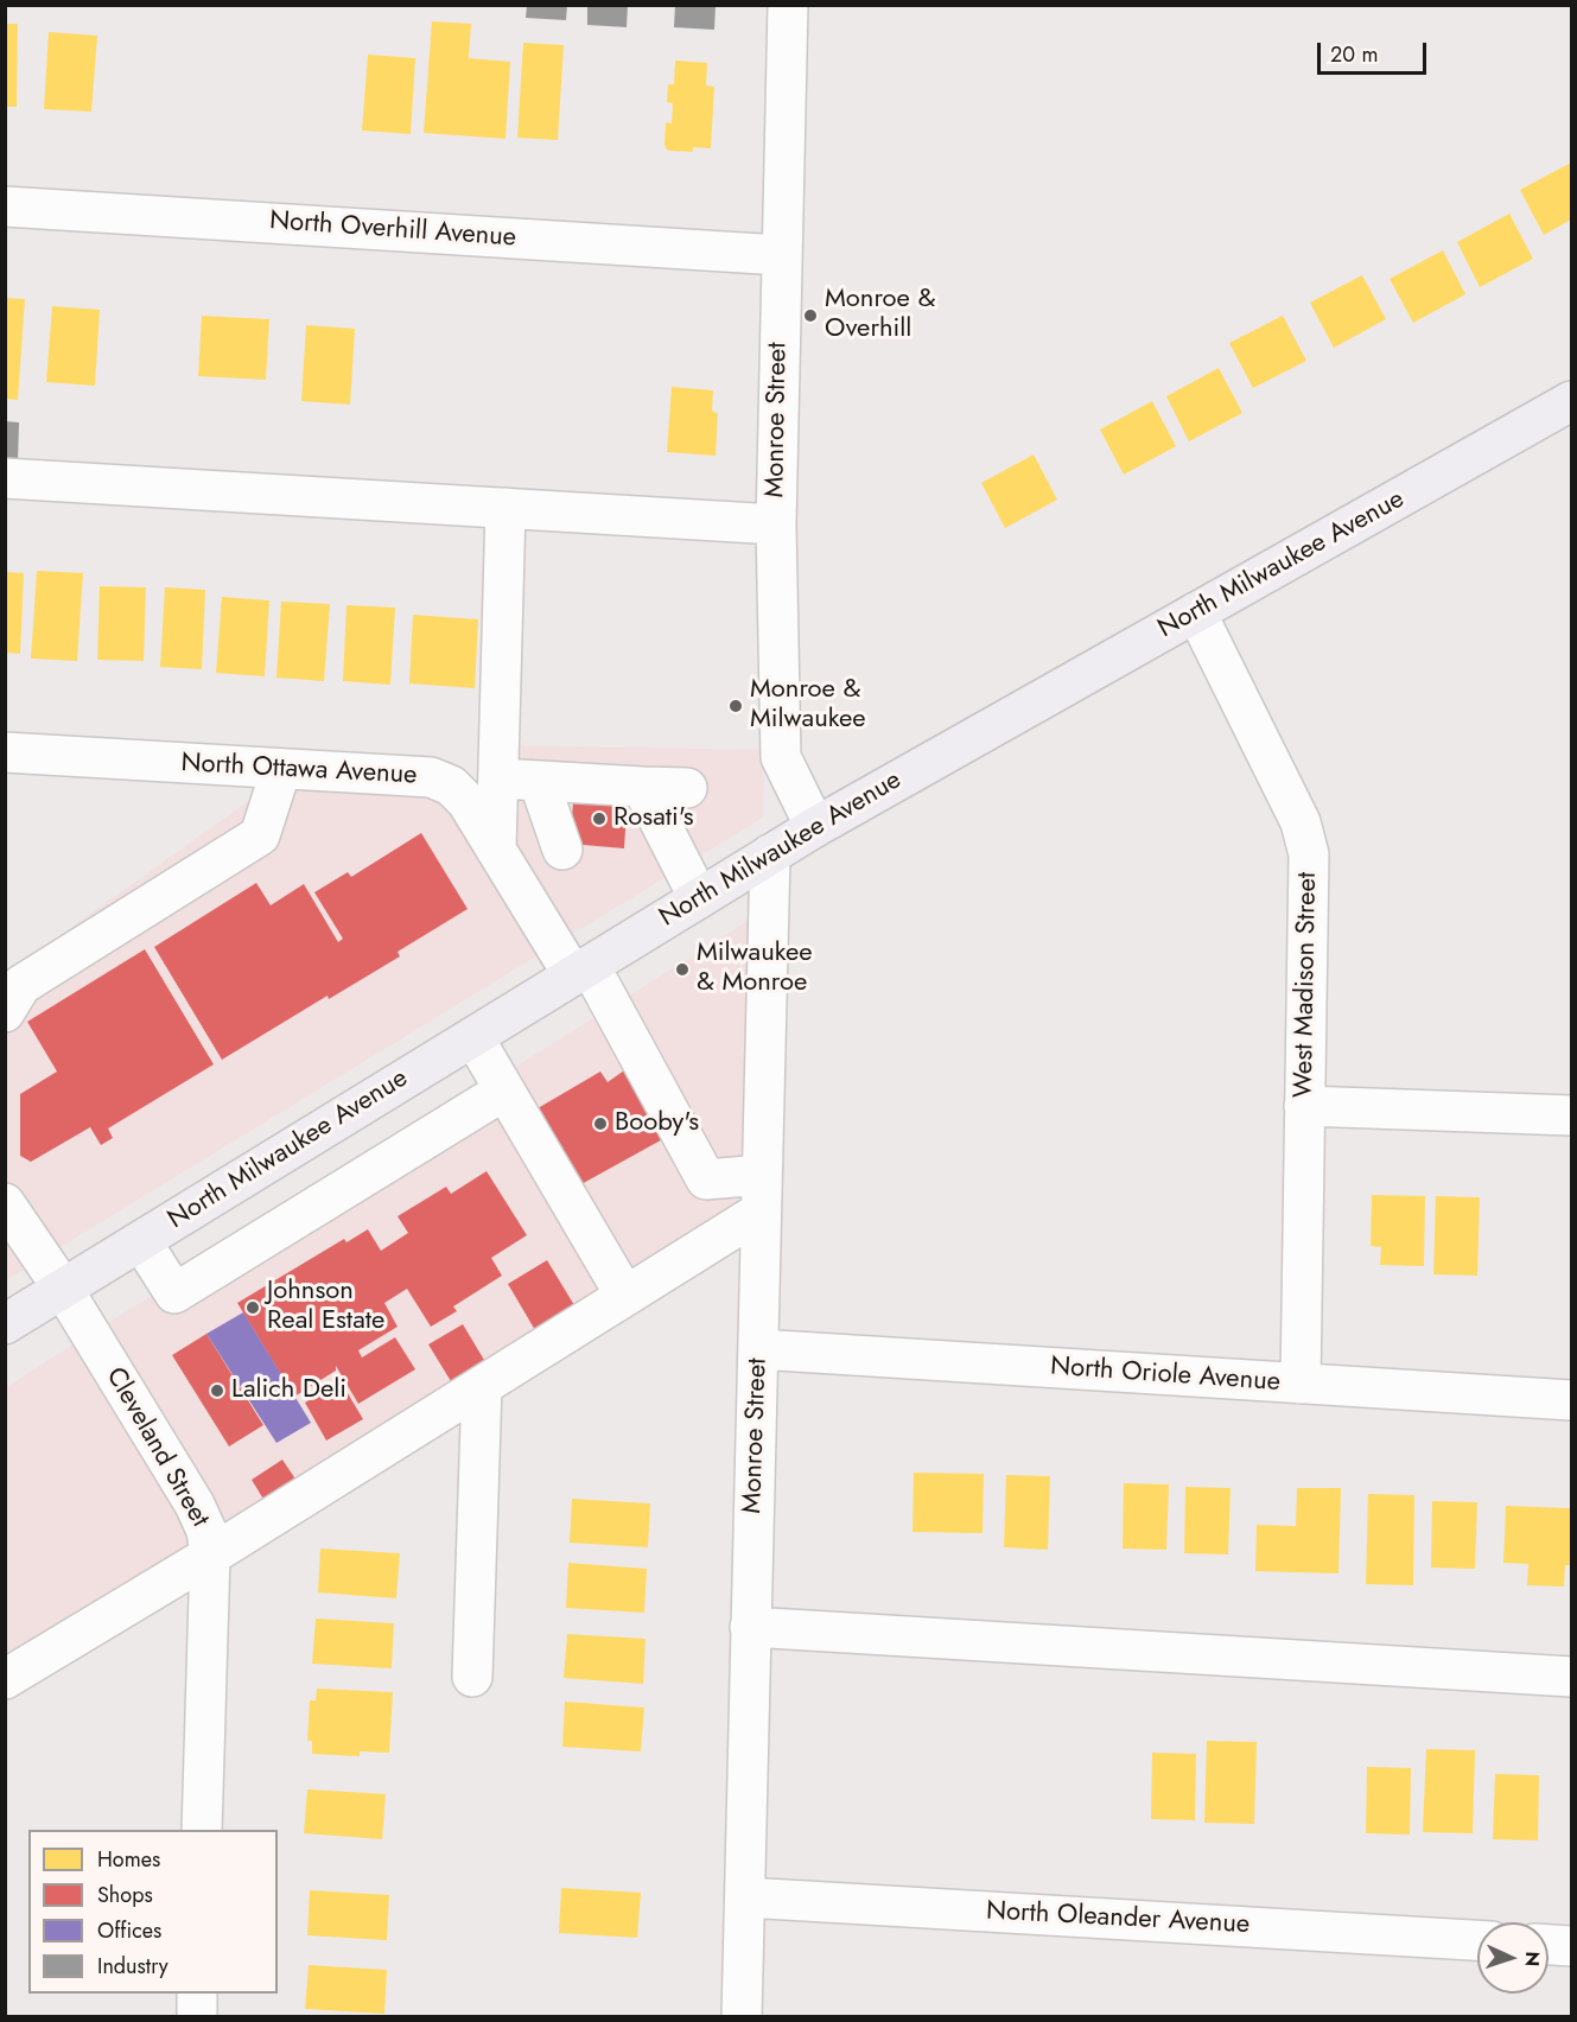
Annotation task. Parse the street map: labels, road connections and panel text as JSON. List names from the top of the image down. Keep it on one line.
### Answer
{"streets":{"main road":["North Milwaukee Avenue"],"street":["North Overhill Avenue","Monroe Street","North Ottawa Avenue","West Madison Street","North Oriole Avenue","Cleveland Street","North Oleander Avenue"]},"crossings":[["North Overhill Avenue","Monroe Street"],["Monroe Street","North Milwaukee Avenue"],["Monroe Street","North Ottawa Avenue"],["Monroe Street","North Oriole Avenue"],["Monroe Street","North Oleander Avenue"],["North Milwaukee Avenue","North Ottawa Avenue"],["North Milwaukee Avenue","West Madison Street"],["North Milwaukee Avenue","Cleveland Street"],["West Madison Street","North Oriole Avenue"]],"places":["Monroe & Overhill","Monroe & Milwaukee","Rosati's","Milwaukee & Monroe","Booby's","Johnson Real Estate","Lalich Deli"],"legend":["Homes","Shops","Offices","Industry"],"scale_bar":"20 m","north":"right"}
